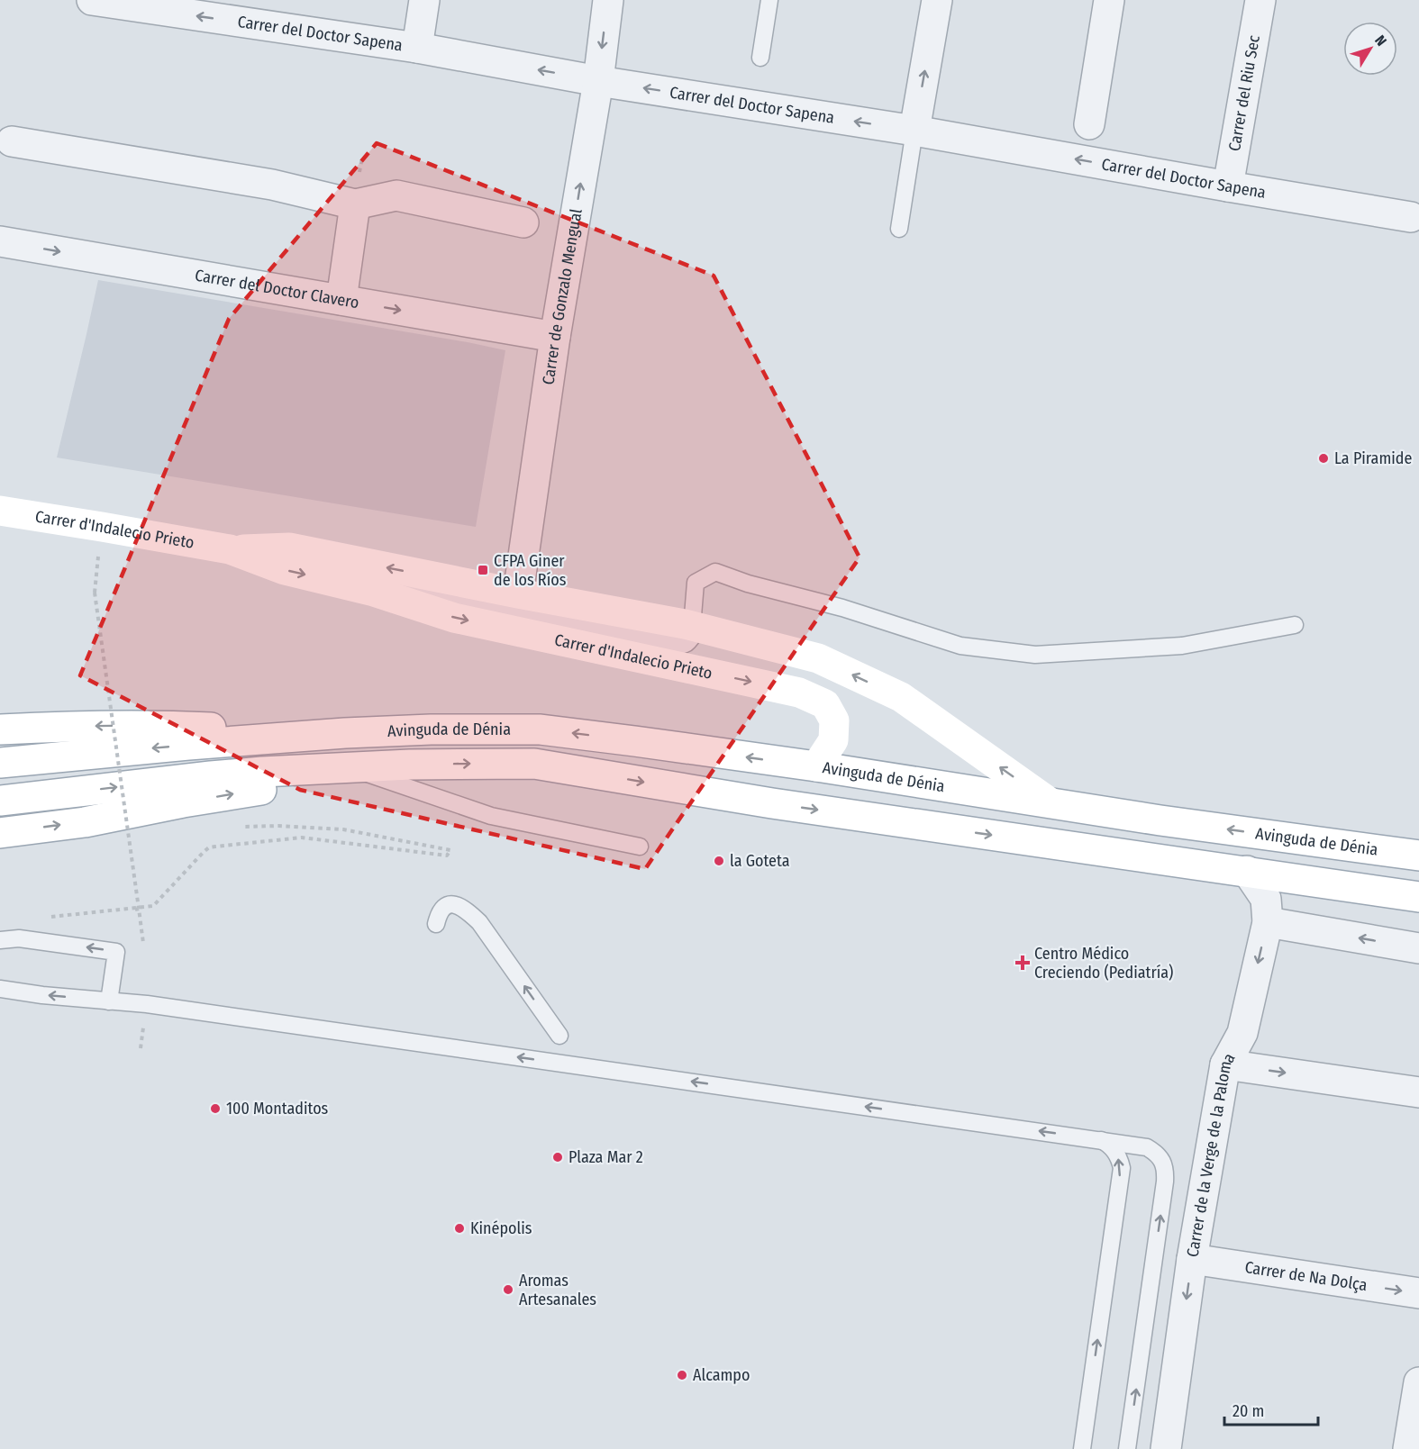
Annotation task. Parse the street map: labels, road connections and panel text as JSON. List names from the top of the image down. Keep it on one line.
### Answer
{"streets":{"main road":["Carrer d'Indalecio Prieto","Avinguda de Dénia"],"street":["Carrer del Doctor Sapena","Carrer del Riu Sec","Carrer del Doctor Clavero","Carrer de Gonzalo Mengual","Carrer de la Verge de la Paloma","Carrer de Na Dolça"]},"crossings":[["Carrer del Doctor Sapena","Carrer del Riu Sec"],["Carrer del Doctor Sapena","Carrer de Gonzalo Mengual"],["Carrer del Doctor Clavero","Carrer de Gonzalo Mengual"],["Carrer de Gonzalo Mengual","Carrer d'Indalecio Prieto"],["Carrer d'Indalecio Prieto","Avinguda de Dénia"],["Avinguda de Dénia","Carrer de la Verge de la Paloma"],["Carrer de la Verge de la Paloma","Carrer de Na Dolça"]],"one_way":["Carrer de la Verge de la Paloma"],"places":{"other":["La Piramide","la Goteta","100 Montaditos","Plaza Mar 2","Kinépolis","Aromas Artesanales","Alcampo"],"transit":["CFPA Giner de los Ríos"],"health":["Centro Médico Creciendo (Pediatría)"]},"scale_bar":"20 m","north":"top right"}
